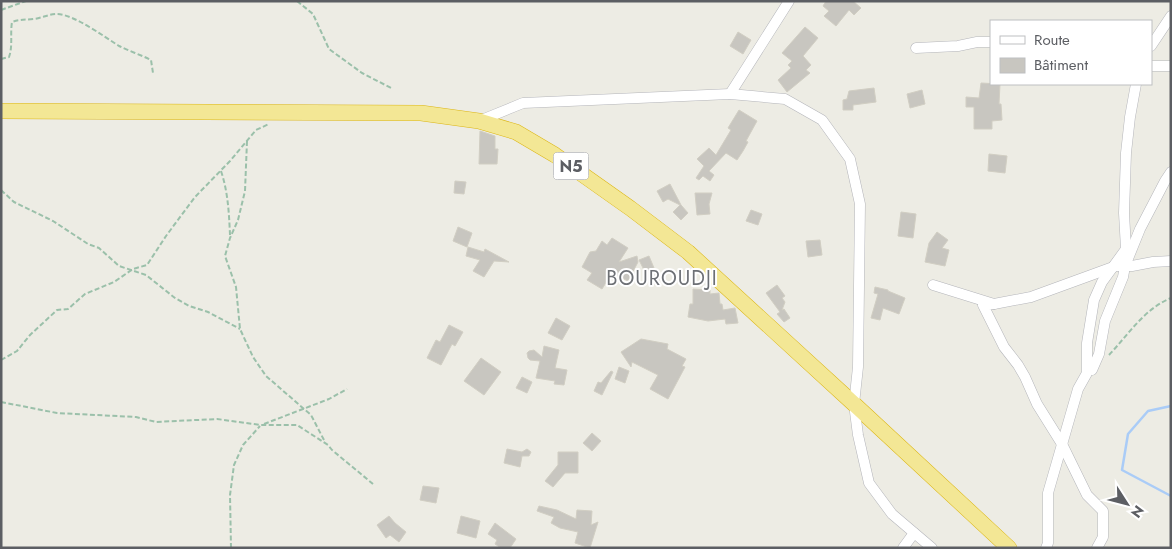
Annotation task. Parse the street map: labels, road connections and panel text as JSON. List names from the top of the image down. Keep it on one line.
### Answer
{"streets":{"highway":["N5"]},"districts":["BOUROUDJI"],"legend":["Route","Bâtiment"],"north":"bottom right"}
